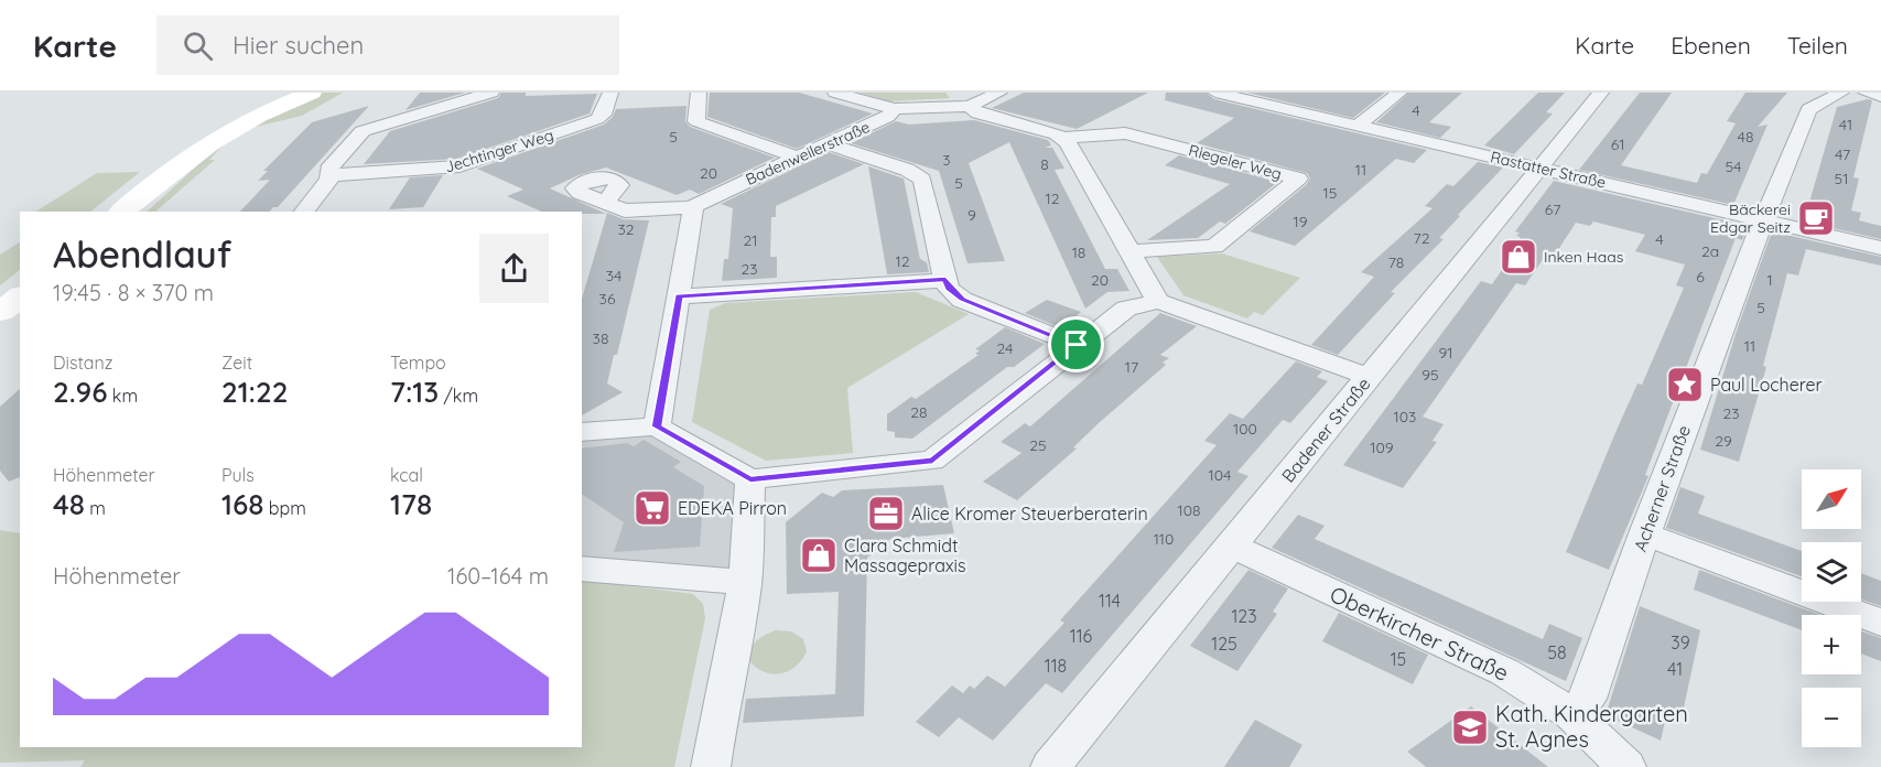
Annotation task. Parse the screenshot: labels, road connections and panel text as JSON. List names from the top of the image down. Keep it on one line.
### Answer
{"streets":{"street":["Jechtinger Weg","Badenweilerstraße","Riegeler Weg","Rastatter Straße","Badener Straße","Acherner Straße","Oberkircher Straße"]},"crossings":[["Rastatter Straße","Badener Straße"],["Rastatter Straße","Acherner Straße"],["Badener Straße","Oberkircher Straße"],["Acherner Straße","Oberkircher Straße"]],"places":{"cafe":["Bäckerei Edgar Seitz"],"shop":["Inken Haas","Clara Schmidt Massagepraxis"],"place":["Paul Locherer"],"supermarket":["EDEKA Pirron"],"office":["Alice Kromer Steuerberaterin"],"school or university":["Kath. Kindergarten St. Agnes"]},"house_numbers":["4","41","5","48","61","47","3","8","54","11","20","51","5","15","12","67","9","19","32","72","4","21","2a","18","12","78","23","34","6","20","1","36","5","38","11","24","91","17","95","28","23","103","100","29","25","109","104","108","110","114","123","116","39","125","58","15","118","41"],"north":"top right","page":{"header":"Karte","search":"Hier suchen","nav":["Karte","Ebenen","Teilen"],"heading":["Abendlauf","19:45 · 8 × 370 m"],"stats":[["Distanz","2.96 km"],["Zeit","21:22"],["Tempo","7:13 /km"],["Höhenmeter","48 m"],["Puls","168 bpm"],["kcal","178"]],"map_buttons":["+","−"],"chart":["Höhenmeter","160–164 m"]}}
